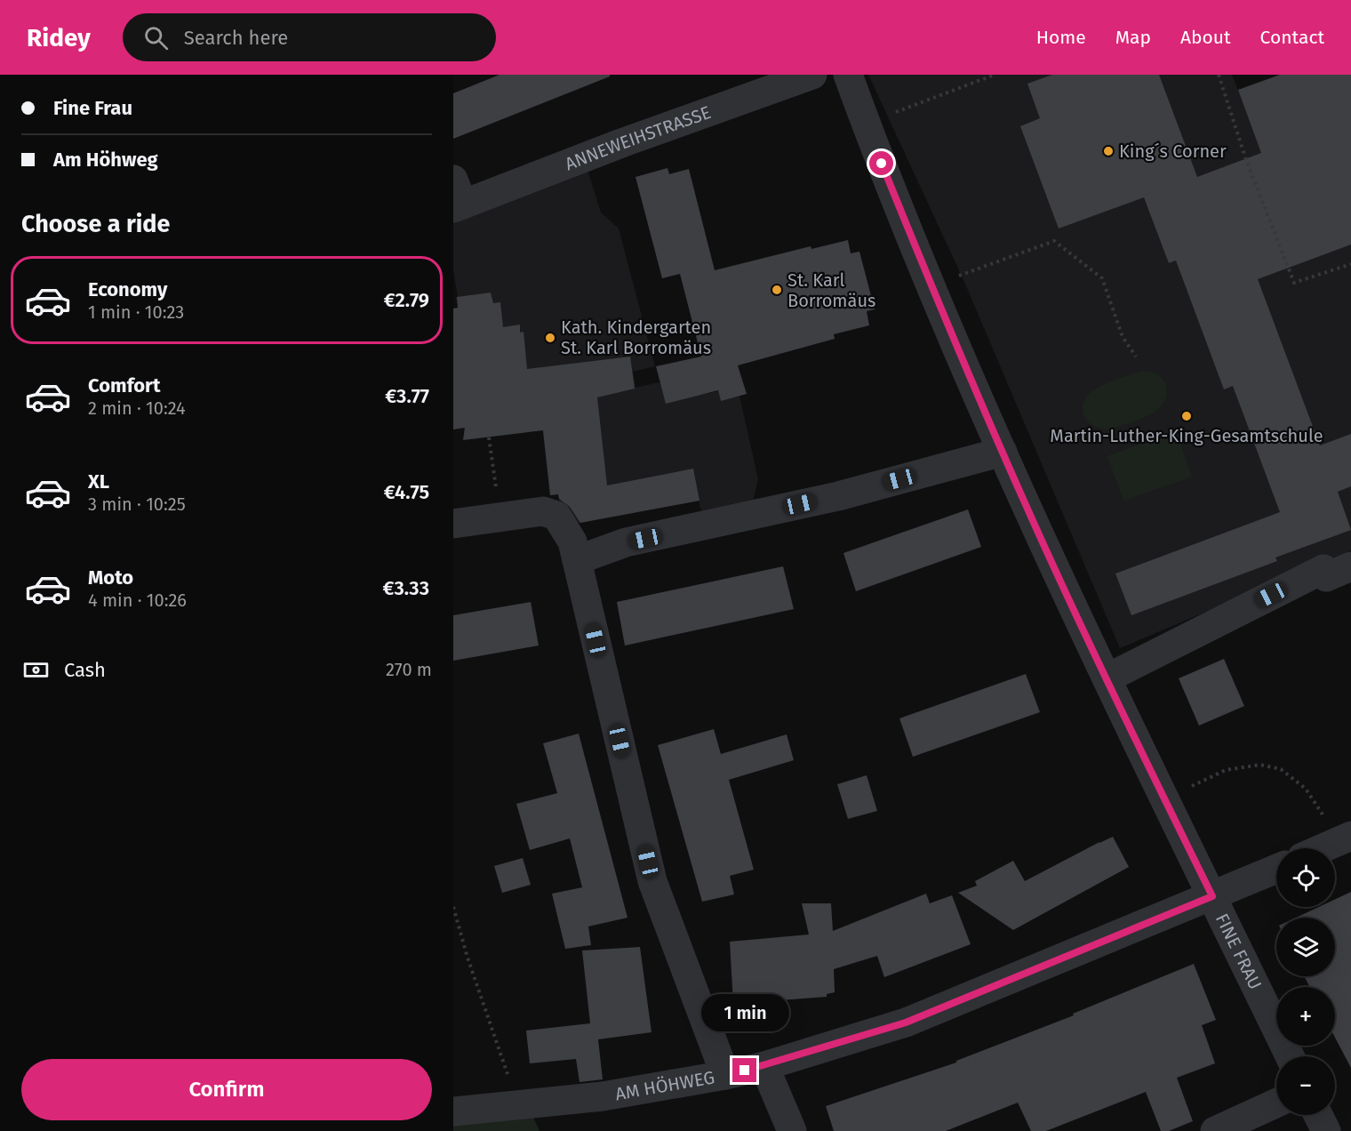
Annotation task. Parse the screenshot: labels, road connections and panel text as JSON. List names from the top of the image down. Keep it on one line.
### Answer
{"streets":{"street":["ANNEWEIHSTRASSE","FINE FRAU","AM HÖHWEG"]},"crossings":[["FINE FRAU","AM HÖHWEG"]],"places":["King´s Corner","St. Karl Borromäus","Kath. Kindergarten St. Karl Borromäus","Martin-Luther-King-Gesamtschule"],"page":{"header":"Ridey","search":"Search here","nav":["Home","Map","About","Contact"],"banner":["Fine Frau","Am Höhweg"],"heading":"Choose a ride","list":[{"name":"Economy","note":"1 min · 10:23","value":"€2.79"},{"name":"Comfort","note":"2 min · 10:24","value":"€3.77"},{"name":"XL","note":"3 min · 10:25","value":"€4.75"},{"name":"Moto","note":"4 min · 10:26","value":"€3.33"}],"pay":["Cash","270 m"],"map_buttons":["+","−"],"bubble":"1 min","buttons":"Confirm"}}
